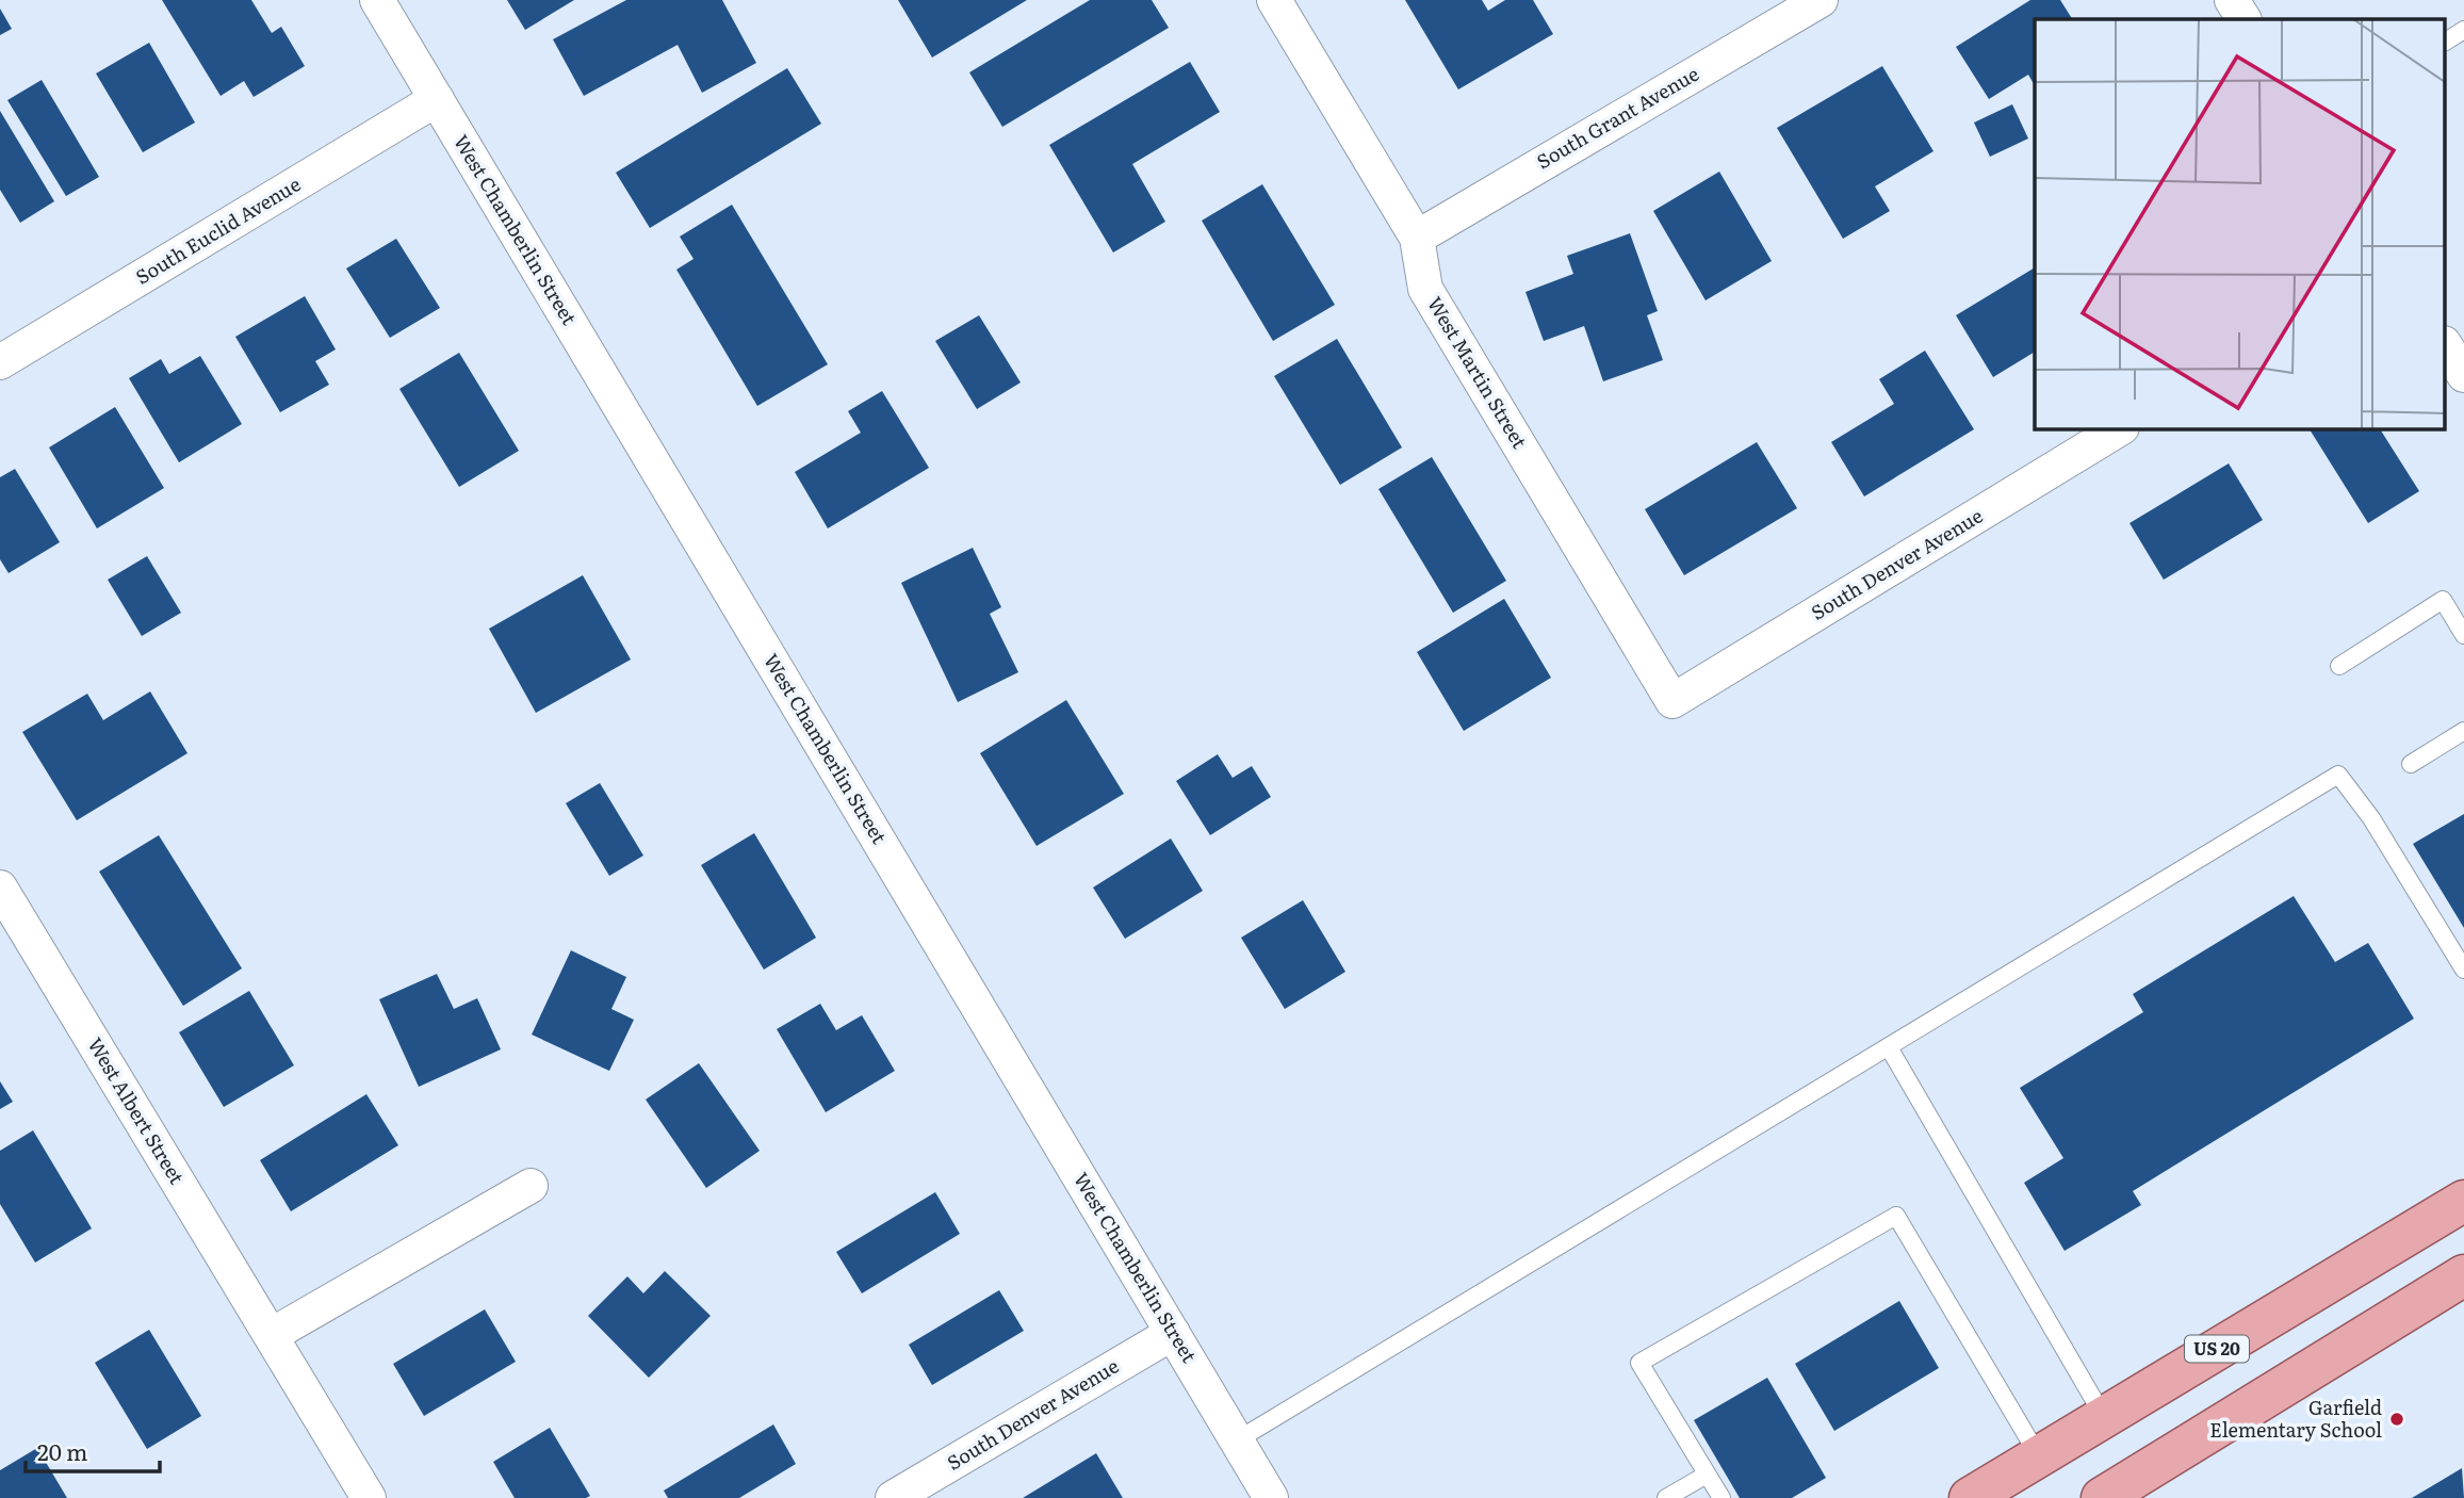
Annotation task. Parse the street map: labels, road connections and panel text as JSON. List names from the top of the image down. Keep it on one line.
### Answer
{"streets":{"main road":["US 20"],"street":["South Grant Avenue","West Chamberlin Street","South Euclid Avenue","West Martin Street","South Denver Avenue","West Albert Street"]},"crossings":[["South Grant Avenue","West Martin Street"],["West Chamberlin Street","South Euclid Avenue"],["West Chamberlin Street","South Denver Avenue"],["West Martin Street","South Denver Avenue"]],"places":["Garfield Elementary School"],"scale_bar":"20 m"}
